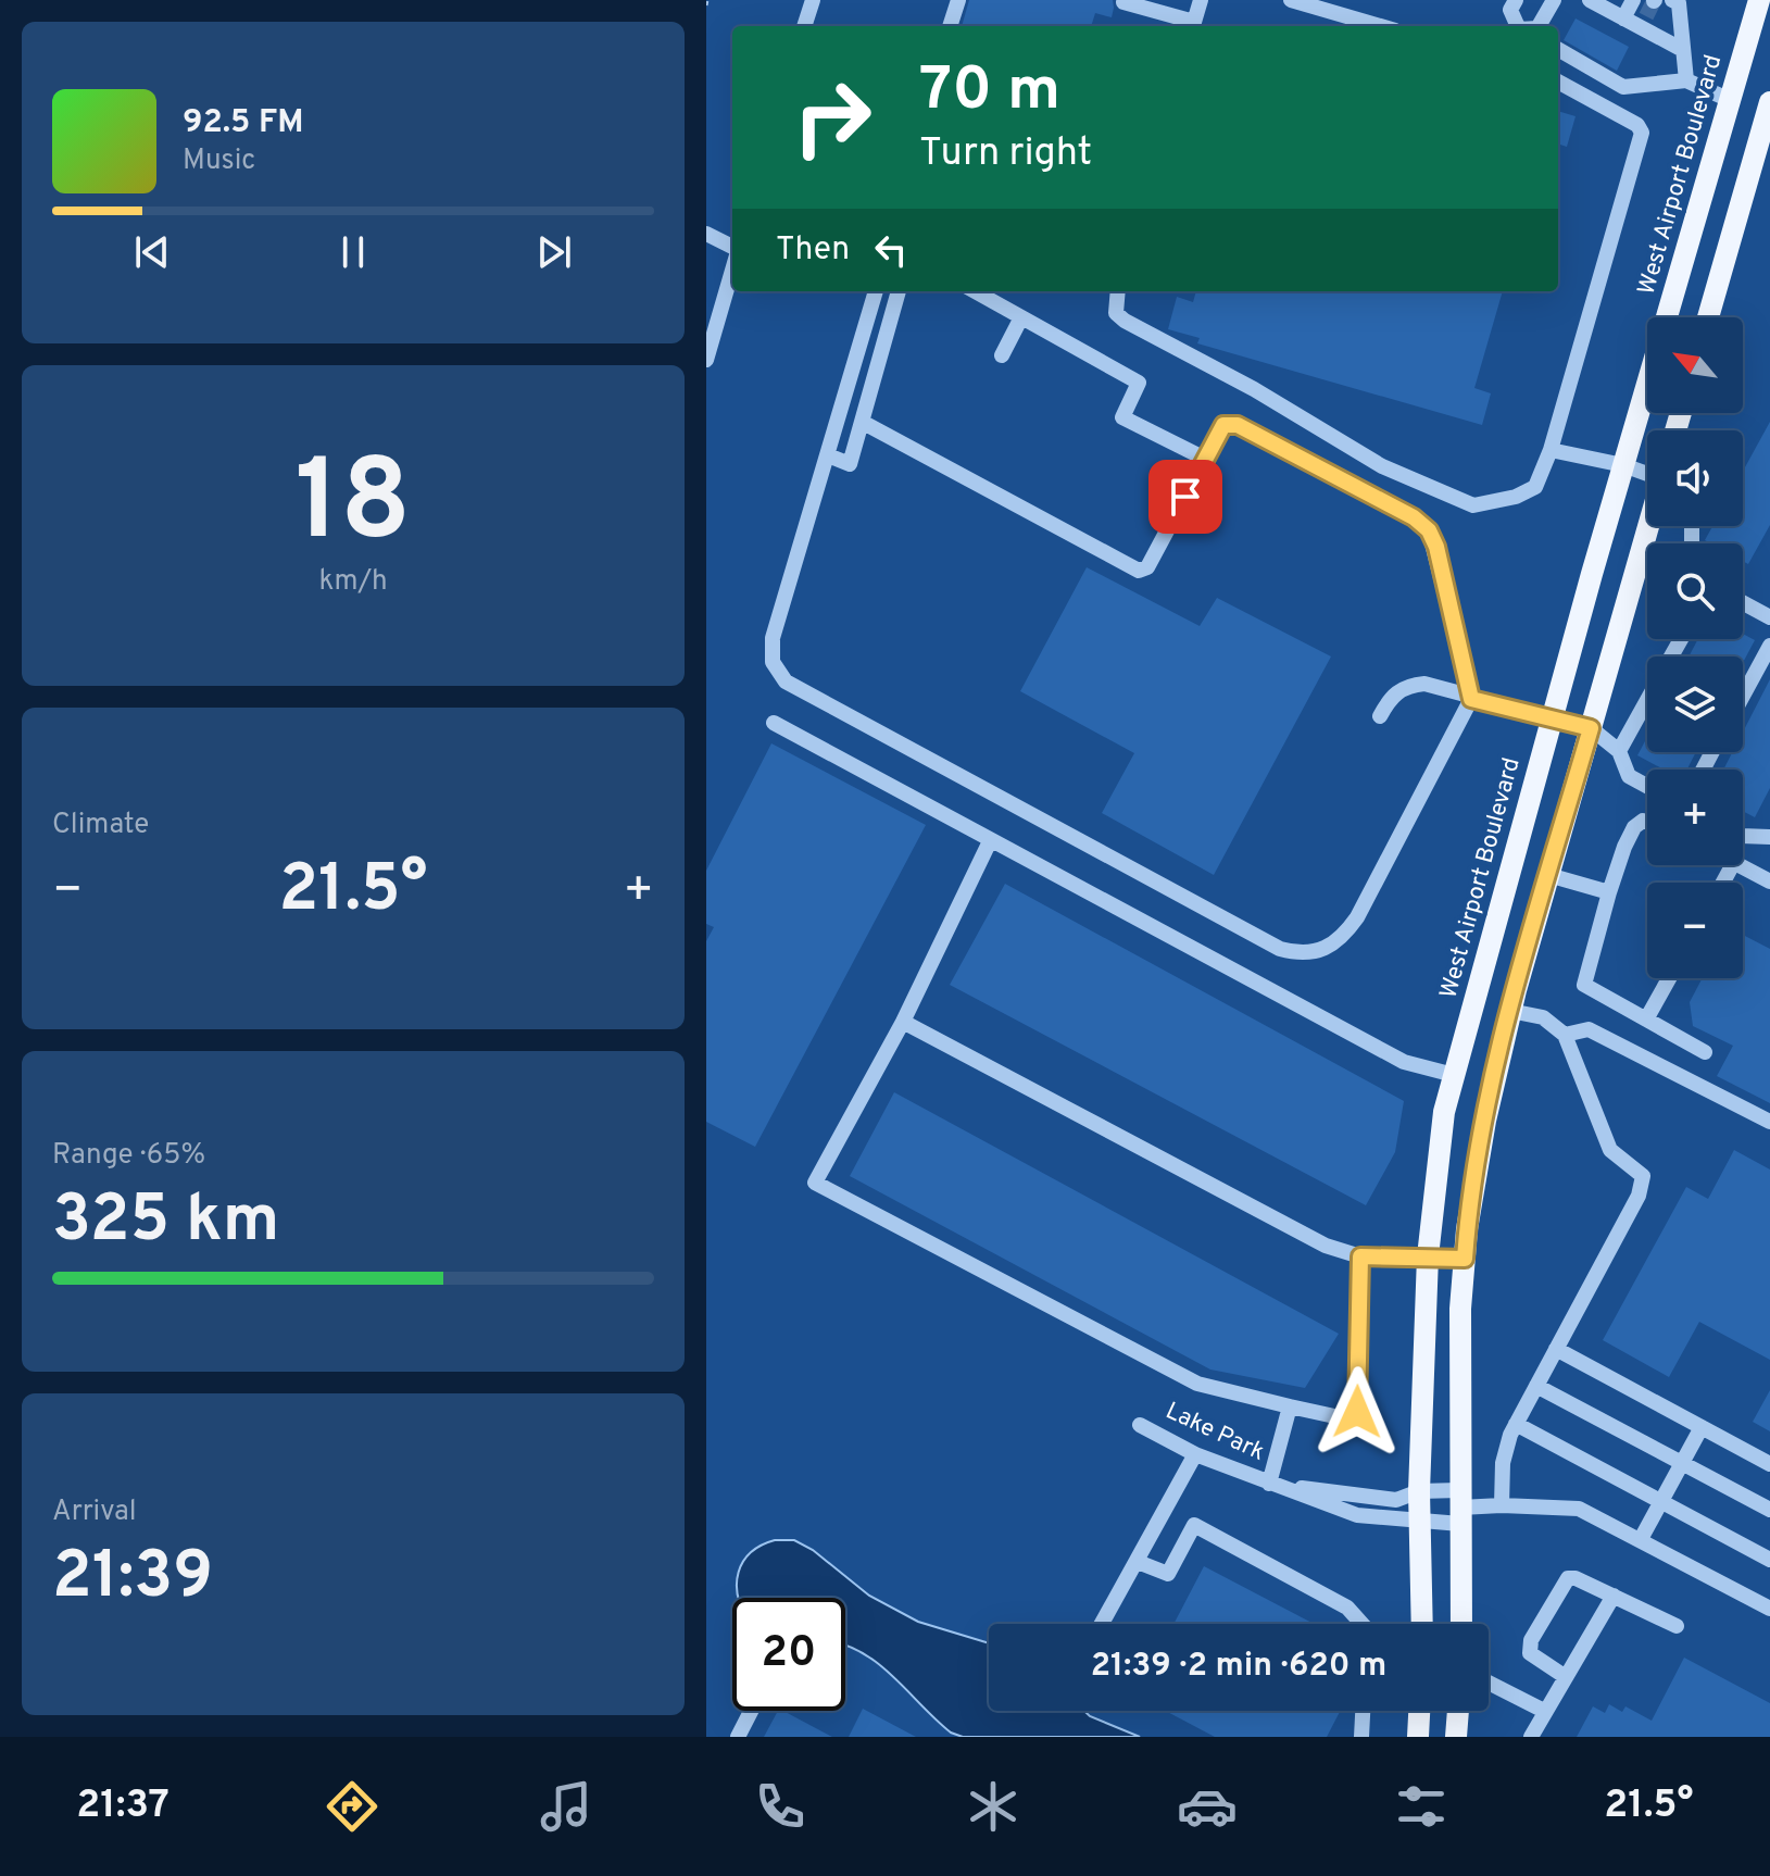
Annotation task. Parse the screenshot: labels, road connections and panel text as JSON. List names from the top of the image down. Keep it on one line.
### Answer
{"streets":{"main road":["West Airport Boulevard"],"street":["Lake Park"]},"crossings":[["West Airport Boulevard","Lake Park"]],"north":"top left","page":{"turn":["70 m","Turn right"],"song":["92.5 FM","Music"],"then":"Then","map_buttons":["+","−"],"tile":[["18","km/h"],"Climate",["Range · 65%","325 km"],["Arrival","21:39"]],"heat":["−","21.5°","+"],"limit":"20","trip":"21:39 · 2 min · 620 m","tabs":["21:37","21.5°"]}}
